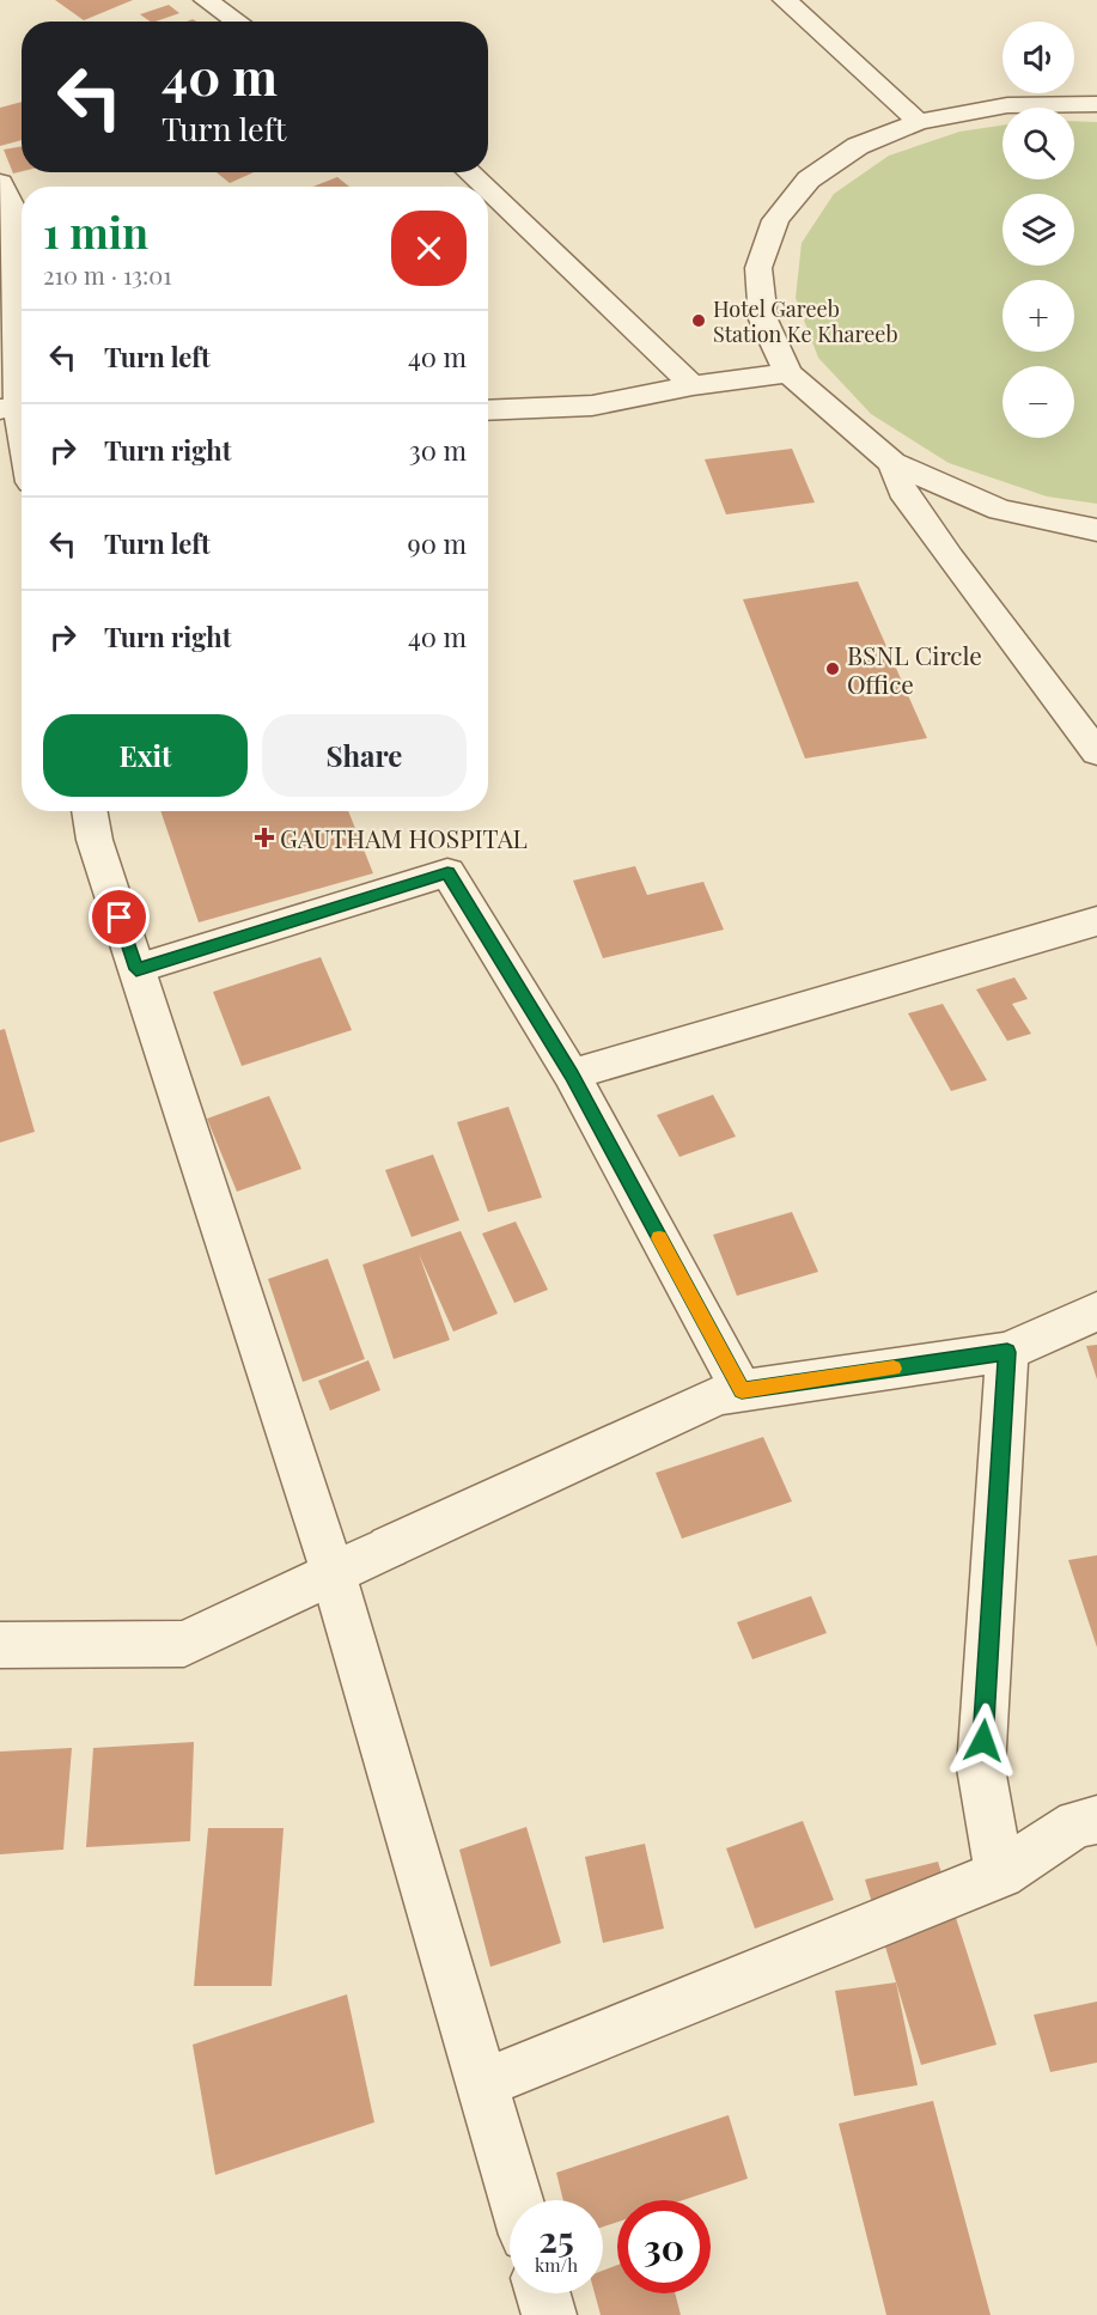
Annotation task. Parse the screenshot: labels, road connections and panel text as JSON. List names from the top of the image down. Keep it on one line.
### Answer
{"places":{"other":["Hotel Gareeb Station Ke Khareeb","BSNL Circle Office"],"health":["GAUTHAM HOSPITAL"]},"page":{"map_buttons":["+","−"],"turn":["40 m","Turn left"],"heading":["1 min","210 m · 13:01"],"list":[{"name":"Turn left","value":"40 m"},{"name":"Turn right","value":"30 m"},{"name":"Turn left","value":"90 m"},{"name":"Turn right","value":"40 m"}],"buttons":["Exit","Share"],"speed":"25 km/h","limit":"30"}}
